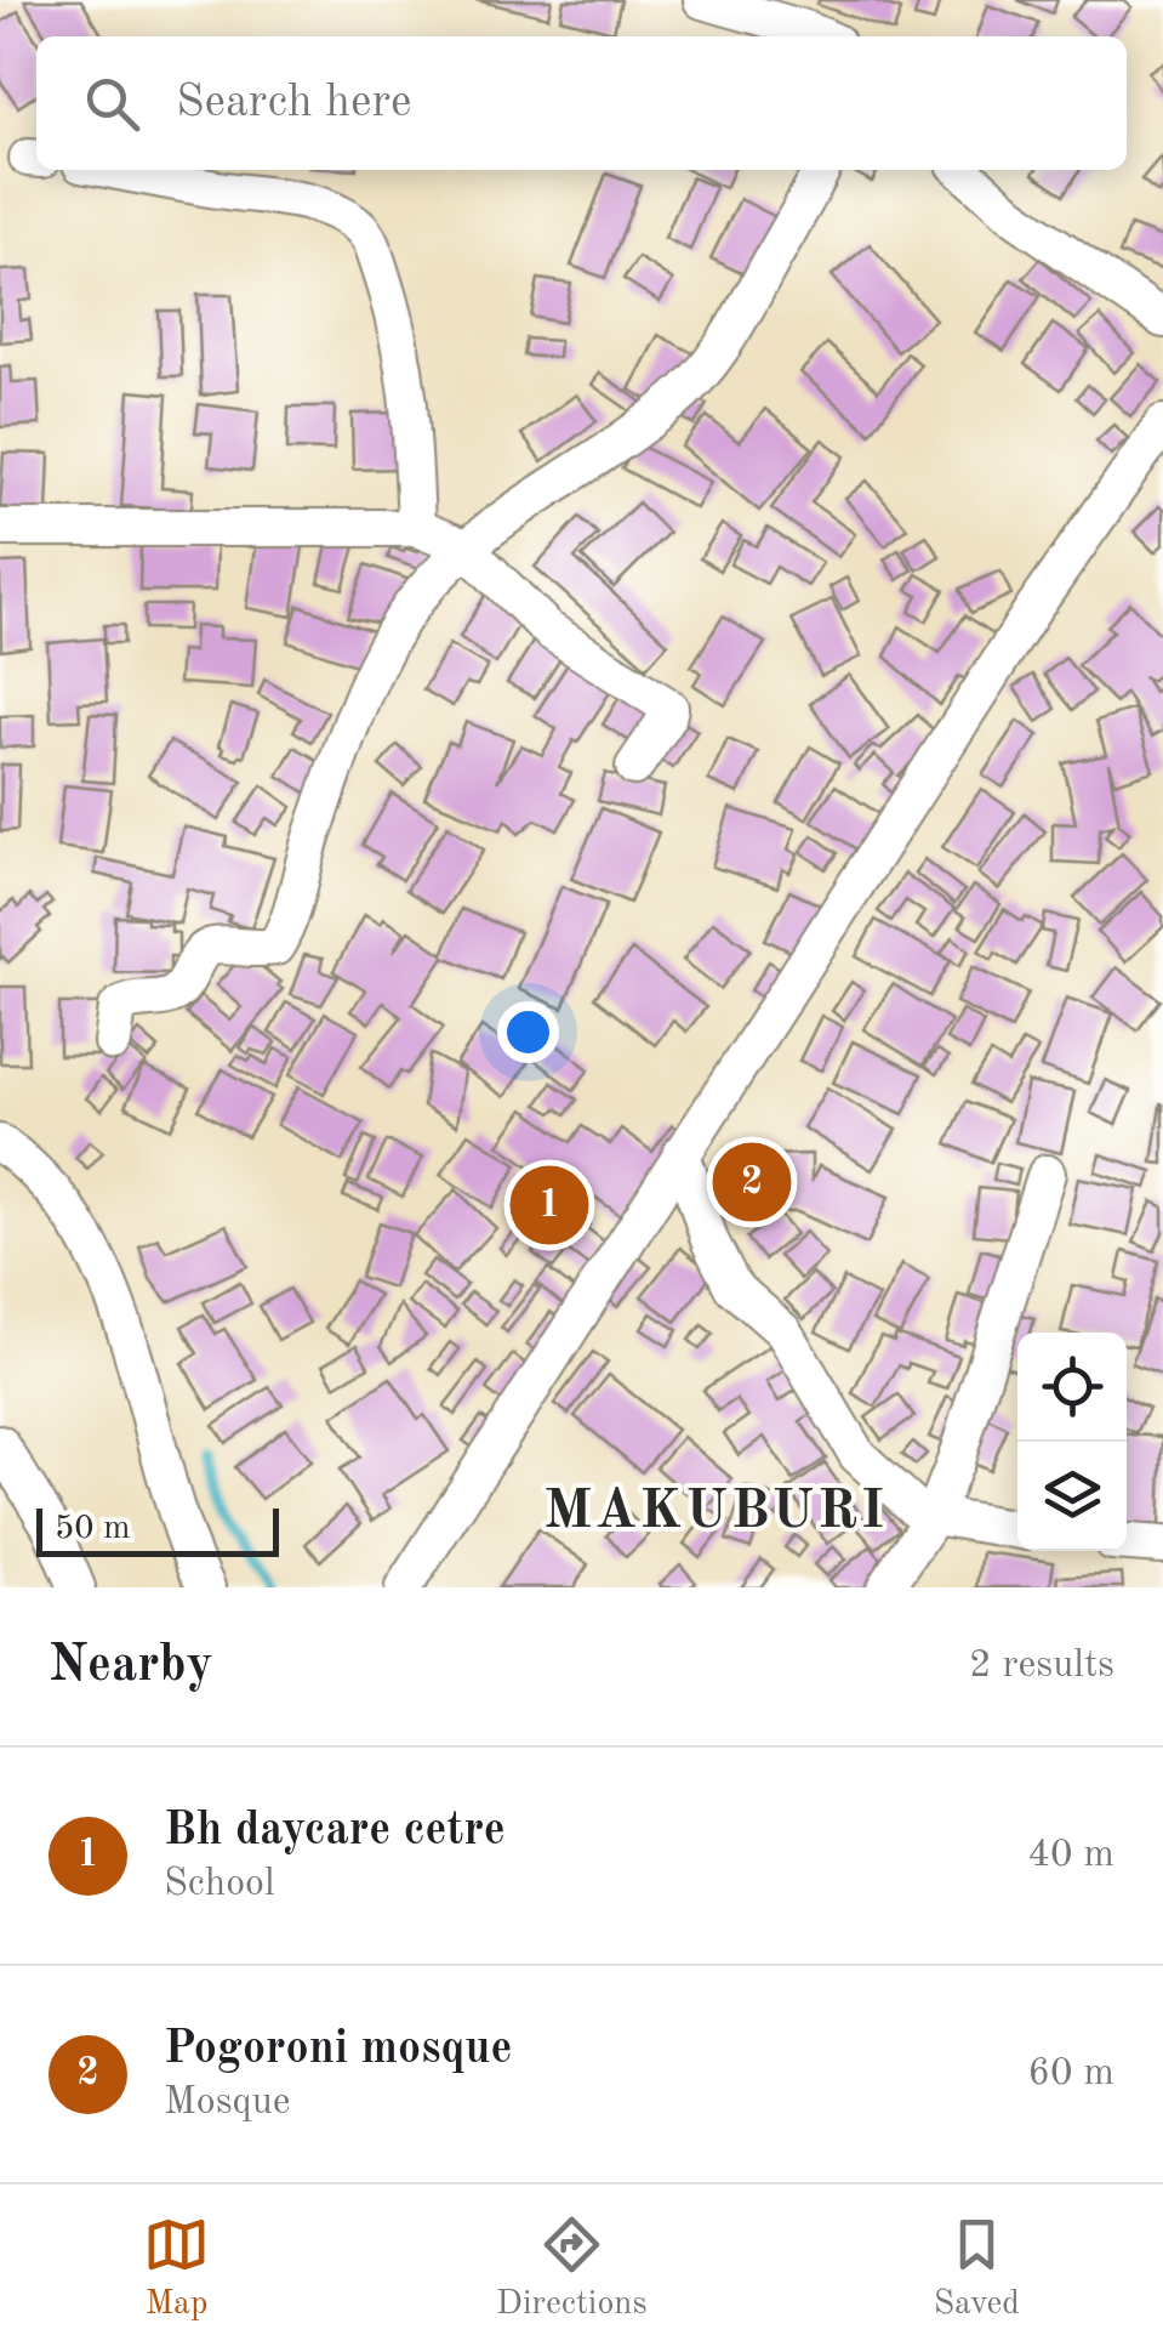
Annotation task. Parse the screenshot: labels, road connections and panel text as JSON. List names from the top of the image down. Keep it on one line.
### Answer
{"districts":["MAKUBURI"],"scale_bar":"50 m","page":{"search":"Search here","pins":["2","1"],"scale":"50 m","heading":["Nearby","2 results"],"list":[{"mark":"1","name":"Bh daycare cetre","note":"School","value":"40 m"},{"mark":"2","name":"Pogoroni mosque","note":"Mosque","value":"60 m"}],"nav":["Map","Directions","Saved"]}}
